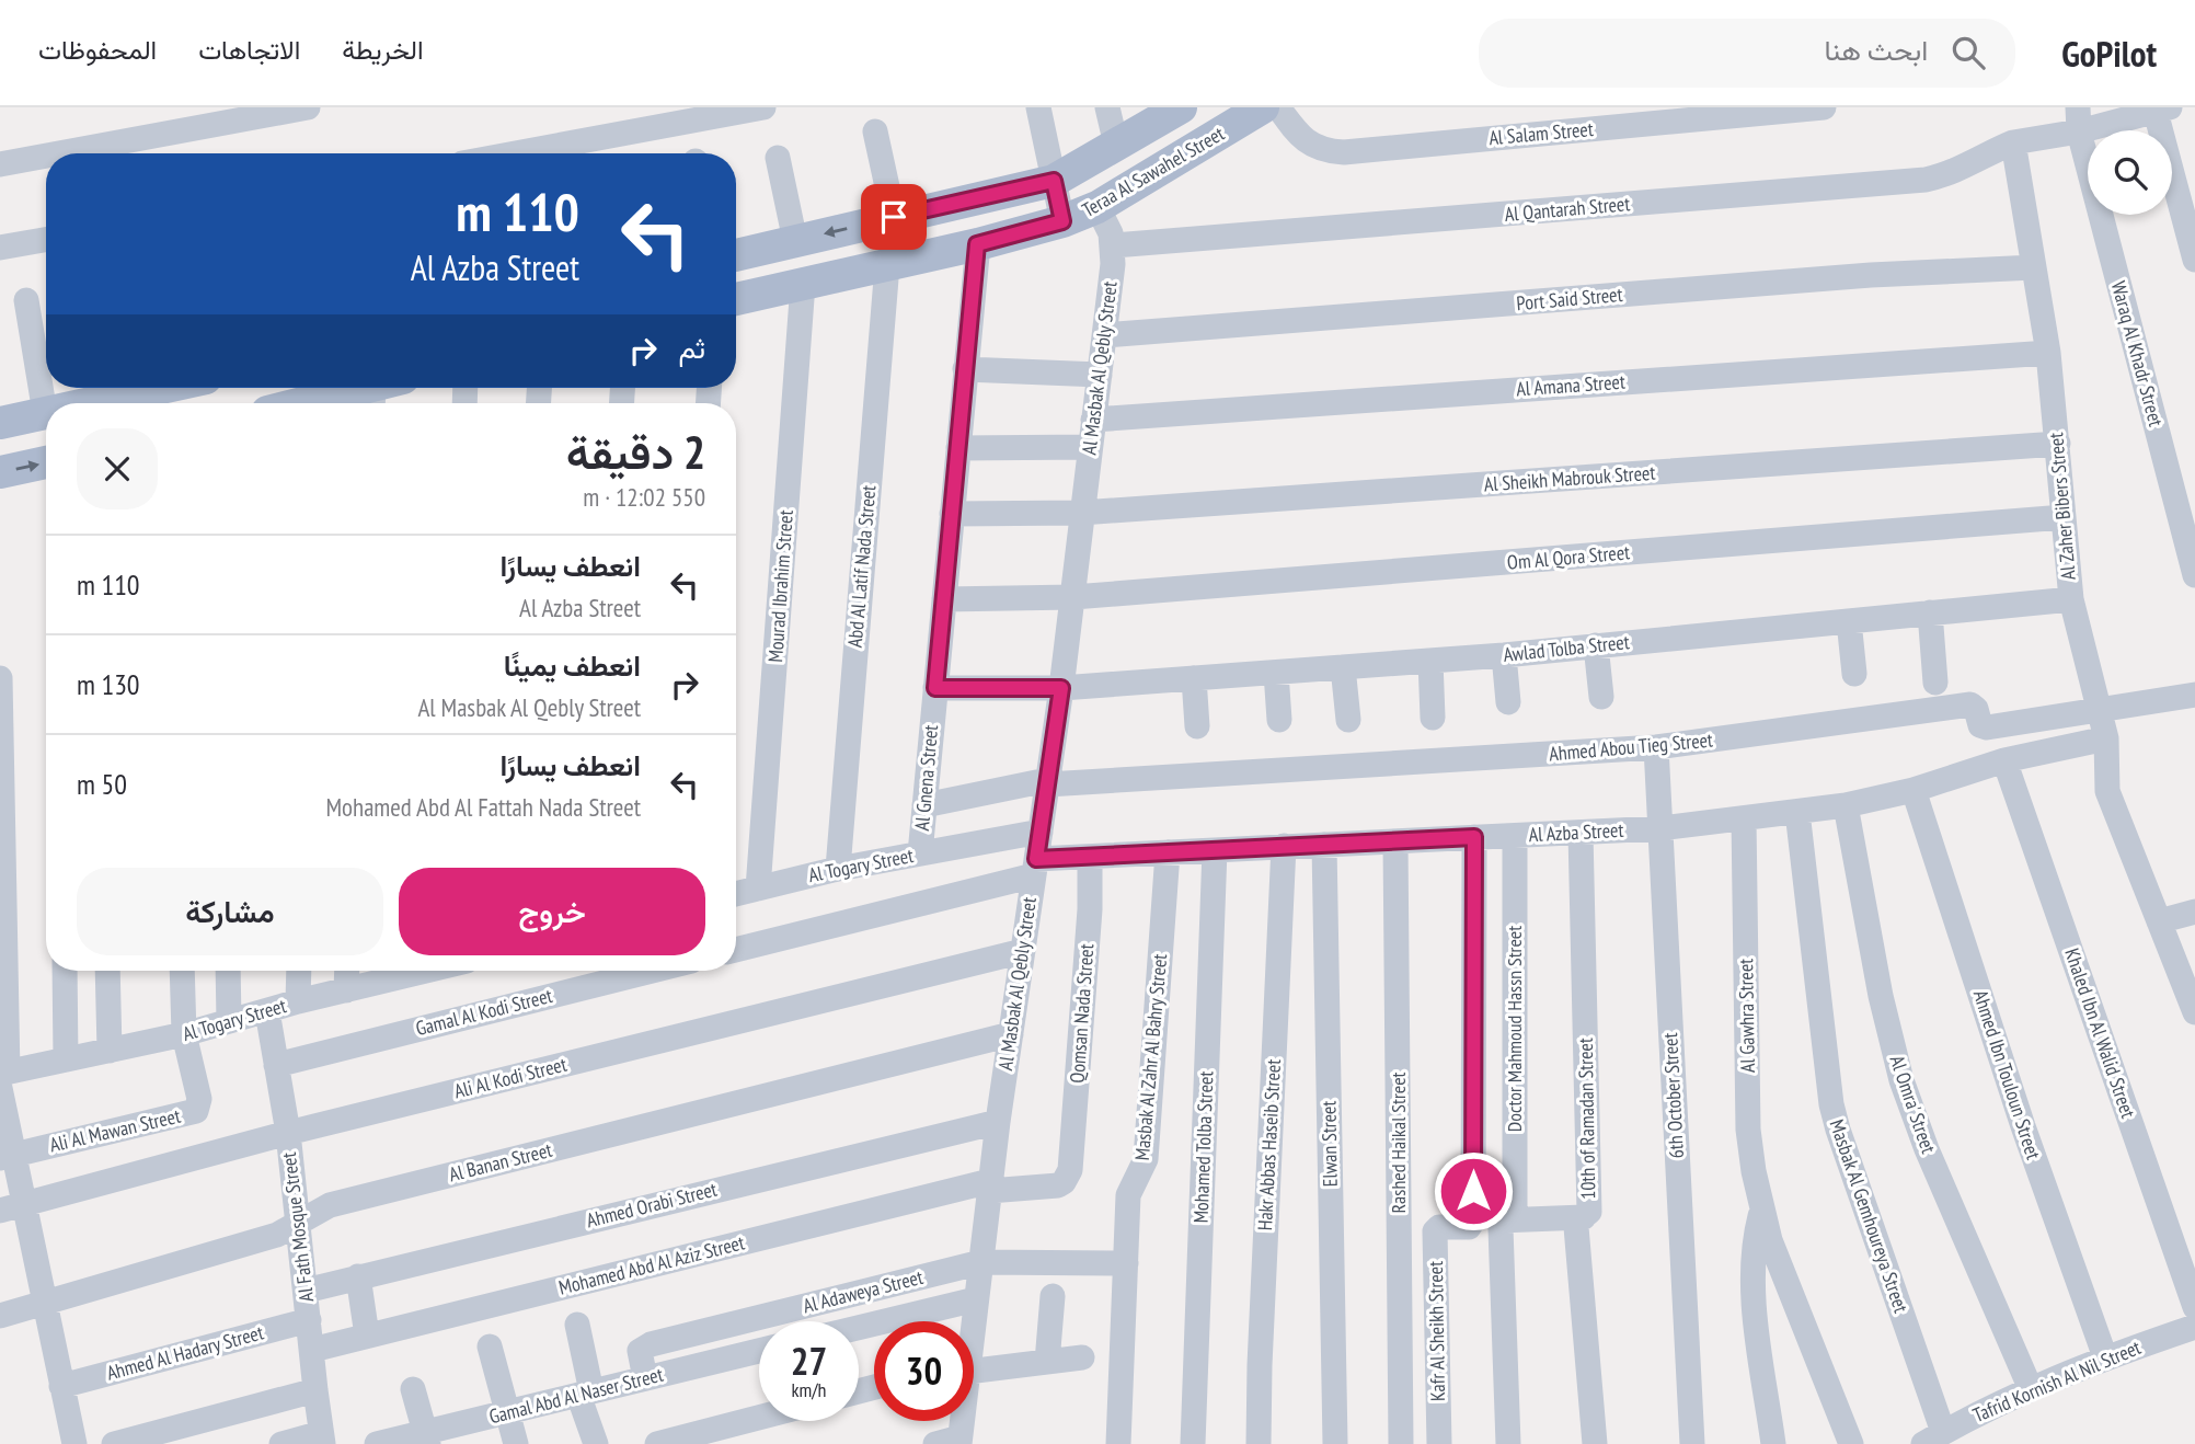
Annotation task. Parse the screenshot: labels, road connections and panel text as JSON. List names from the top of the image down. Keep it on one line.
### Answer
{"streets":{"main road":["Teraa Al Sawahel Street"],"street":["Al Salam Street","Al Qantarah Street","Port Said Street","Waraq Al Khadr Street","Al Masbak Al Qebly Street","Al Amana Street","Al Sheikh Mabrouk Street","Al Zaher Bibers Street","Om Al Qora Street","Abd Al Latif Nada Street","Mourad Ibrahim Street","Awlad Tolba Street","Ahmed Abou Tieg Street","Al Gnena Street","Al Azba Street","Al Togary Street","Gamal Al Kodi Street","Qomsan Nada Street","Al Gawhra Street","Doctor Mahmoud Hassn Street","Khaled Ibn Al Walid Street","Masbak Al Zahr Al Bahry Street","Ahmed Ibn Touloun Street","Ali Al Kodi Street","6th October Street","Al Omra' Street","10th of Ramadan Street","Ali Al Mawan Street","Rashed Haikal Street","Elwan Street","Hakr Abbas Haseib Street","Mohamed Tolba Street","Al Banan Street","Ahmed Orabi Street","Masbak Al Gemhoureya Street","Al Fath Mosque Street","Mohamed Abd Al Aziz Street","Al Adaweya Street","Kafr Al Sheikh Street","Ahmed Al Hadary Street","Tafrid Kornish Al Nil Street","Gamal Abd Al Naser Street"]},"crossings":[["Teraa Al Sawahel Street","Al Masbak Al Qebly Street"],["Teraa Al Sawahel Street","Abd Al Latif Nada Street"],["Teraa Al Sawahel Street","Mourad Ibrahim Street"],["Teraa Al Sawahel Street","Al Gnena Street"],["Al Qantarah Street","Al Masbak Al Qebly Street"],["Al Qantarah Street","Al Zaher Bibers Street"],["Port Said Street","Al Masbak Al Qebly Street"],["Port Said Street","Al Zaher Bibers Street"],["Al Masbak Al Qebly Street","Al Amana Street"],["Al Masbak Al Qebly Street","Al Sheikh Mabrouk Street"],["Al Masbak Al Qebly Street","Om Al Qora Street"],["Al Masbak Al Qebly Street","Awlad Tolba Street"],["Al Masbak Al Qebly Street","Ahmed Abou Tieg Street"],["Al Masbak Al Qebly Street","Al Azba Street"],["Al Masbak Al Qebly Street","Al Togary Street"],["Al Masbak Al Qebly Street","Ali Al Kodi Street"],["Al Masbak Al Qebly Street","Al Banan Street"],["Al Masbak Al Qebly Street","Ahmed Orabi Street"],["Al Masbak Al Qebly Street","Mohamed Abd Al Aziz Street"],["Al Masbak Al Qebly Street","Al Adaweya Street"],["Al Amana Street","Al Zaher Bibers Street"],["Al Sheikh Mabrouk Street","Al Zaher Bibers Street"],["Al Sheikh Mabrouk Street","Al Gnena Street"],["Al Zaher Bibers Street","Om Al Qora Street"],["Al Zaher Bibers Street","Awlad Tolba Street"],["Al Zaher Bibers Street","Ahmed Abou Tieg Street"],["Al Zaher Bibers Street","Al Azba Street"],["Om Al Qora Street","Al Gnena Street"],["Abd Al Latif Nada Street","Al Togary Street"],["Mourad Ibrahim Street","Al Togary Street"],["Awlad Tolba Street","Al Gnena Street"],["Ahmed Abou Tieg Street","Al Gnena Street"],["Ahmed Abou Tieg Street","6th October Street"],["Al Gnena Street","Al Togary Street"],["Al Azba Street","Qomsan Nada Street"],["Al Azba Street","Al Gawhra Street"],["Al Azba Street","Doctor Mahmoud Hassn Street"],["Al Azba Street","Khaled Ibn Al Walid Street"],["Al Azba Street","Masbak Al Zahr Al Bahry Street"],["Al Azba Street","Ahmed Ibn Touloun Street"],["Al Azba Street","6th October Street"],["Al Azba Street","Al Omra' Street"],["Al Azba Street","10th of Ramadan Street"],["Al Azba Street","Rashed Haikal Street"],["Al Azba Street","Elwan Street"],["Al Azba Street","Hakr Abbas Haseib Street"],["Al Azba Street","Mohamed Tolba Street"],["Al Azba Street","Masbak Al Gemhoureya Street"],["Al Togary Street","Ali Al Mawan Street"],["Al Togary Street","Al Fath Mosque Street"],["Gamal Al Kodi Street","Al Fath Mosque Street"],["Qomsan Nada Street","Mohamed Abd Al Aziz Street"],["Ahmed Ibn Touloun Street","Tafrid Kornish Al Nil Street"],["Ali Al Kodi Street","Al Fath Mosque Street"],["Al Omra' Street","Tafrid Kornish Al Nil Street"],["Al Banan Street","Al Fath Mosque Street"],["Ahmed Orabi Street","Al Fath Mosque Street"],["Masbak Al Gemhoureya Street","Tafrid Kornish Al Nil Street"],["Al Fath Mosque Street","Mohamed Abd Al Aziz Street"],["Al Fath Mosque Street","Ahmed Al Hadary Street"],["Al Adaweya Street","Gamal Abd Al Naser Street"]],"page":{"header":"GoPilot","search":"ابحث هنا","nav":["الخريطة","الاتجاهات","المحفوظات"],"turn":["110 m","Al Azba Street"],"then":"ثم","heading":["2 دقيقة","550 m · 12:02"],"list":[{"name":"انعطف يسارًا","note":"Al Azba Street","value":"110 m"},{"name":"انعطف يمينًا","note":"Al Masbak Al Qebly Street","value":"130 m"},{"name":"انعطف يسارًا","note":"Mohamed Abd Al Fattah Nada Street","value":"50 m"}],"buttons":["خروج","مشاركة"],"speed":"27 km/h","limit":"30"}}
